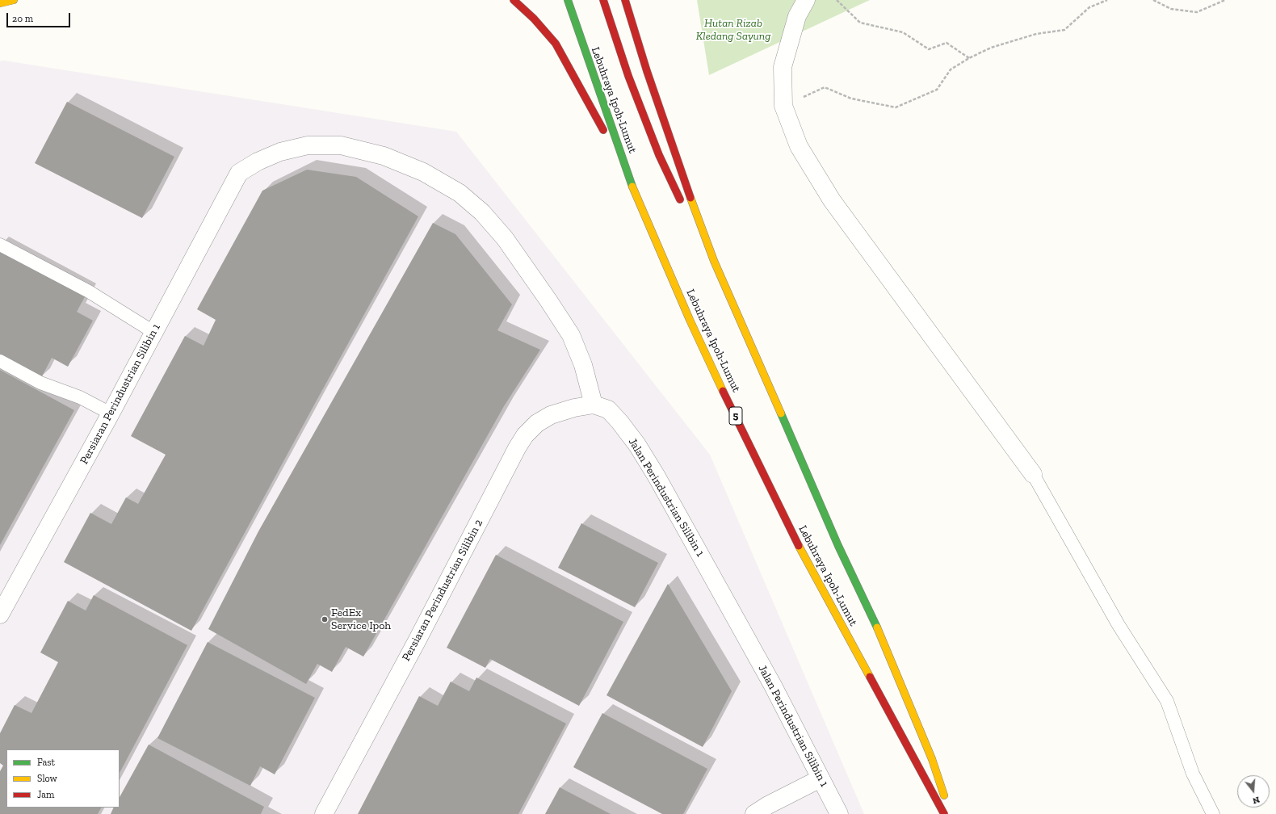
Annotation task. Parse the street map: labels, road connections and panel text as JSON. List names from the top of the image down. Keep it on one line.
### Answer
{"streets":{"main road":["Lebuhraya Ipoh-Lumut","5"],"street":["Persiaran Perindustrian Silibin 1","Jalan Perindustrian Silibin 1","Persiaran Perindustrian Silibin 2"]},"crossings":[["Persiaran Perindustrian Silibin 1","Jalan Perindustrian Silibin 1"],["Persiaran Perindustrian Silibin 1","Persiaran Perindustrian Silibin 2"],["Jalan Perindustrian Silibin 1","Persiaran Perindustrian Silibin 2"]],"parks":["Hutan Rizab Kledang Sayung"],"places":["FedEx Service Ipoh"],"legend":["Fast","Slow","Jam"],"scale_bar":"20 m","north":"bottom"}
